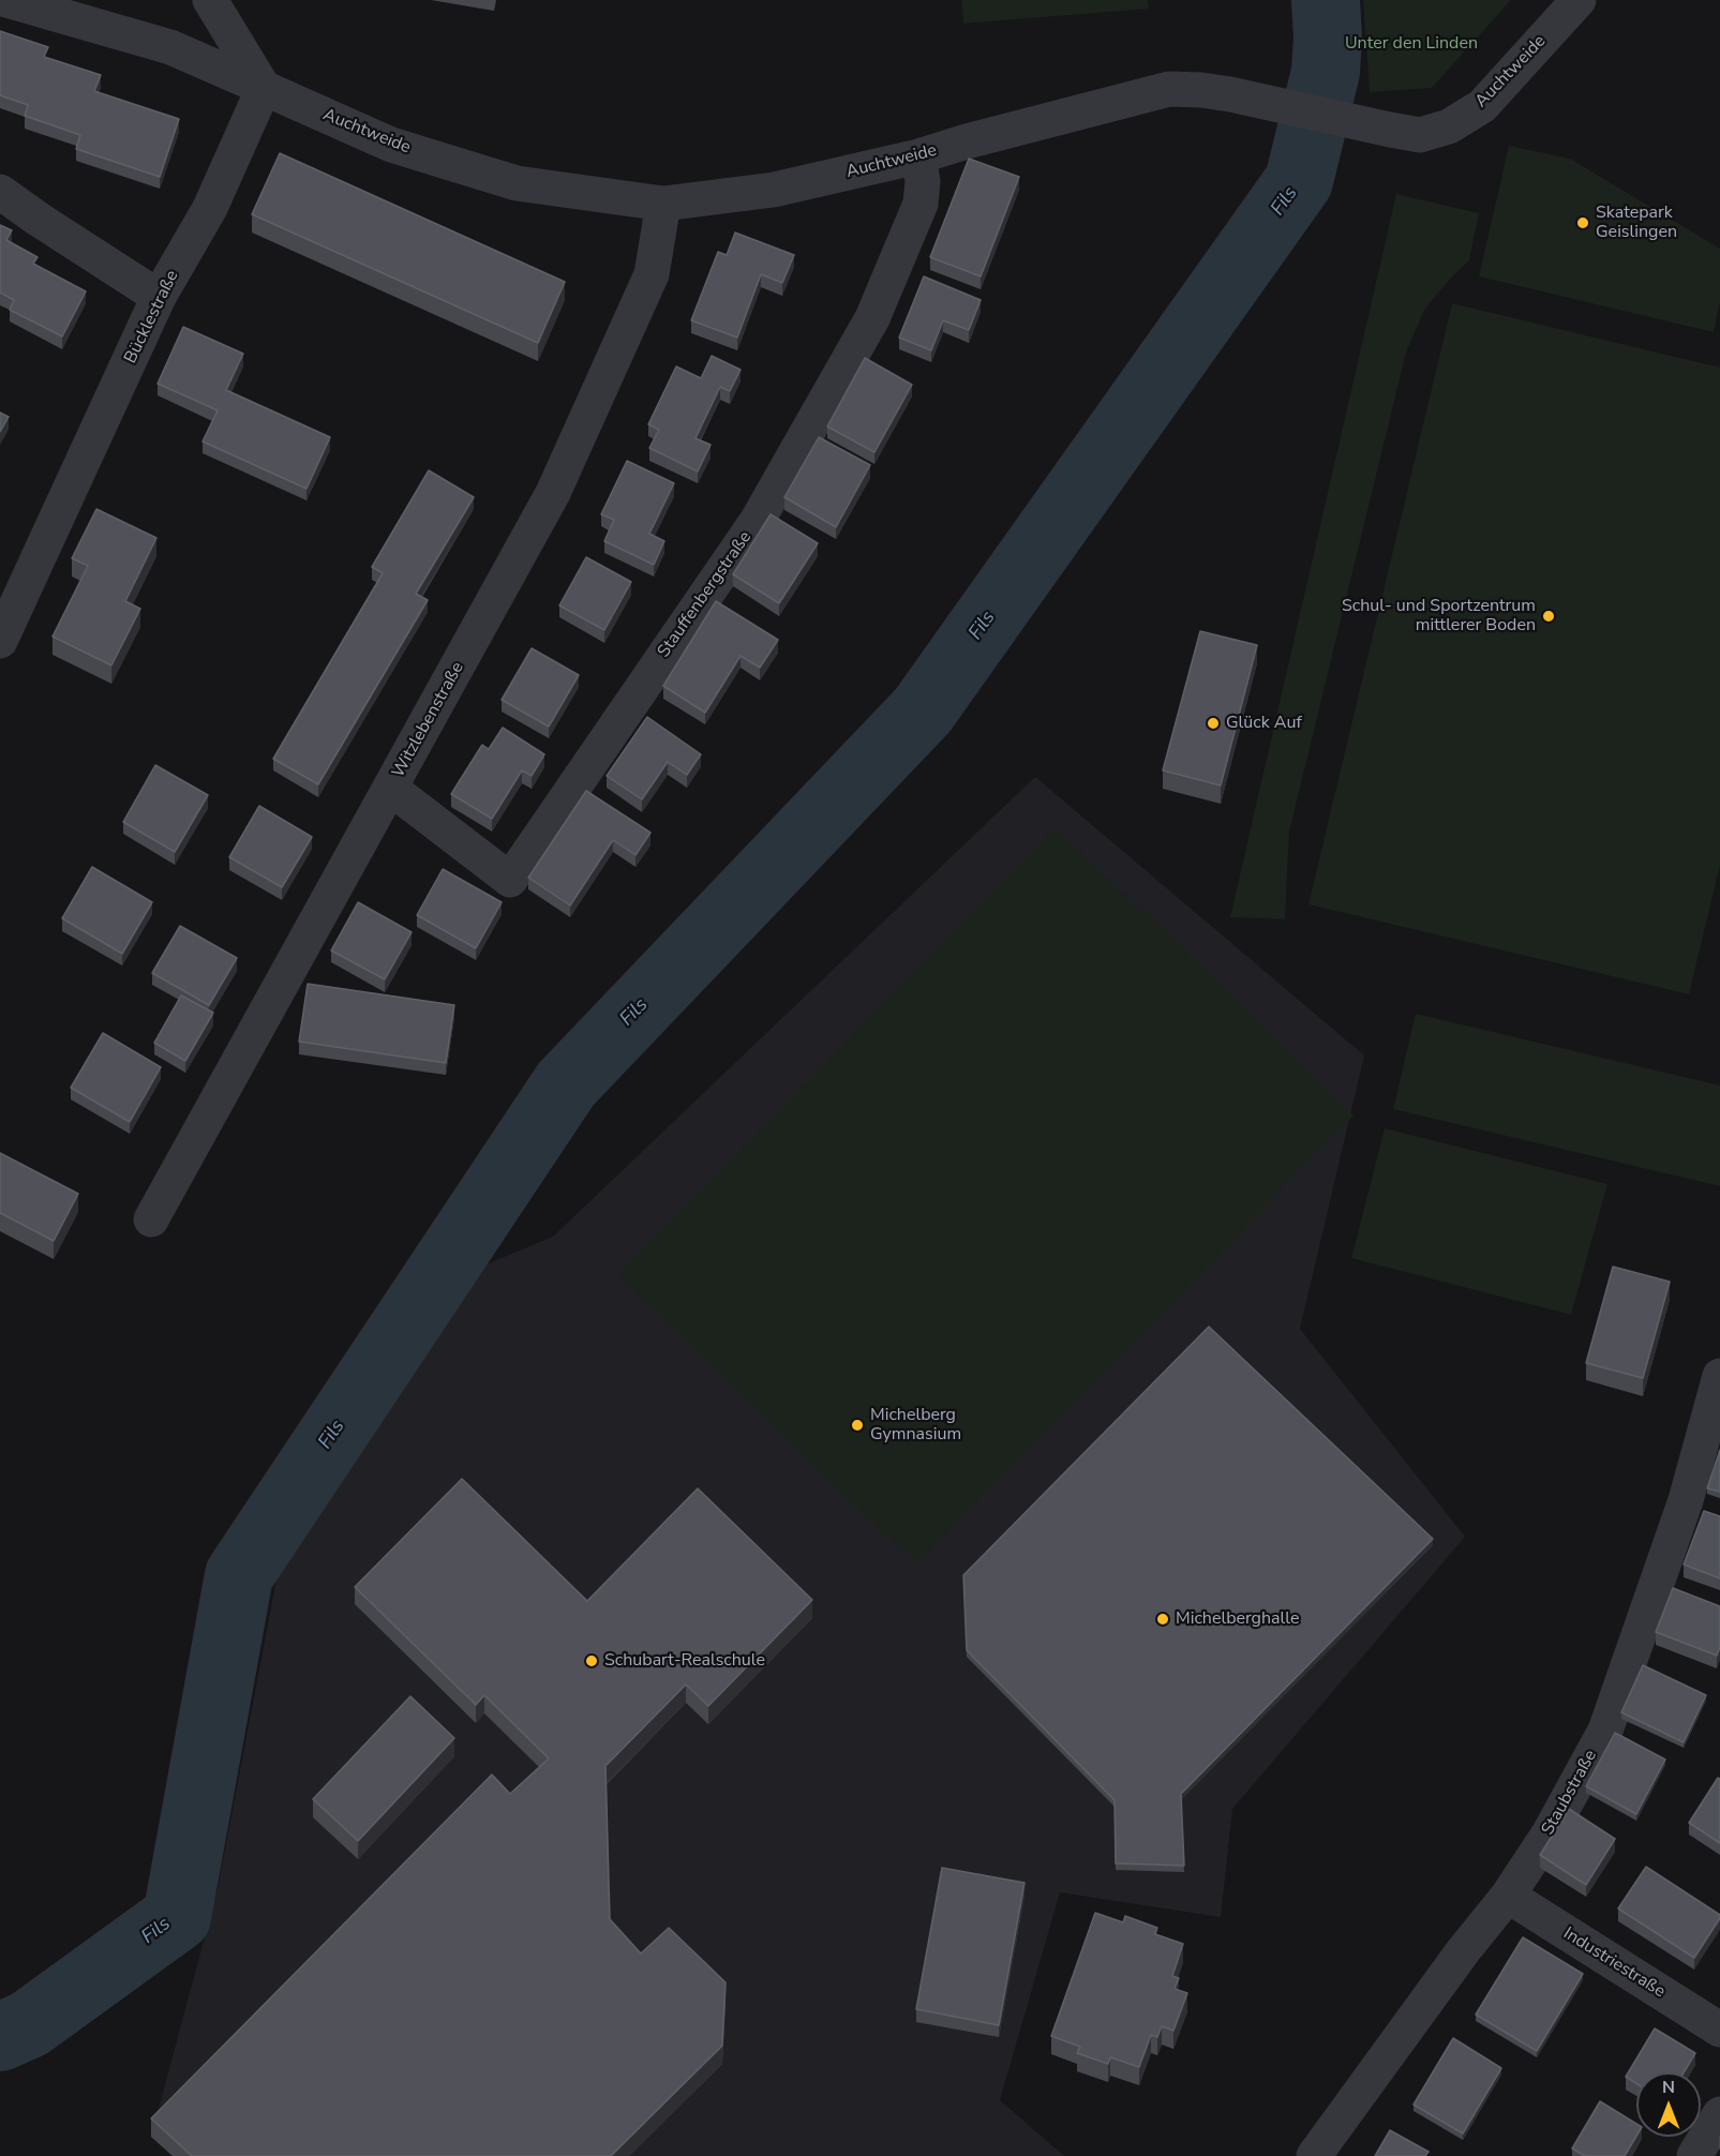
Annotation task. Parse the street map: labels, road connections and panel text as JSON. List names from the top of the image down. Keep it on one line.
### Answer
{"streets":{"street":["Auchtweide","Bücklestraße","Stauffenbergstraße","Witzlebenstraße","Staubstraße","Industriestraße"]},"crossings":[["Auchtweide","Bücklestraße"],["Auchtweide","Stauffenbergstraße"],["Auchtweide","Witzlebenstraße"],["Stauffenbergstraße","Witzlebenstraße"],["Staubstraße","Industriestraße"]],"water":["Fils"],"parks":["Unter den Linden"],"places":["Skatepark Geislingen","Schul- und Sportzentrum mittlerer Boden","Glück Auf","Michelberg Gymnasium","Michelberghalle","Schubart-Realschule"],"north":"top"}
